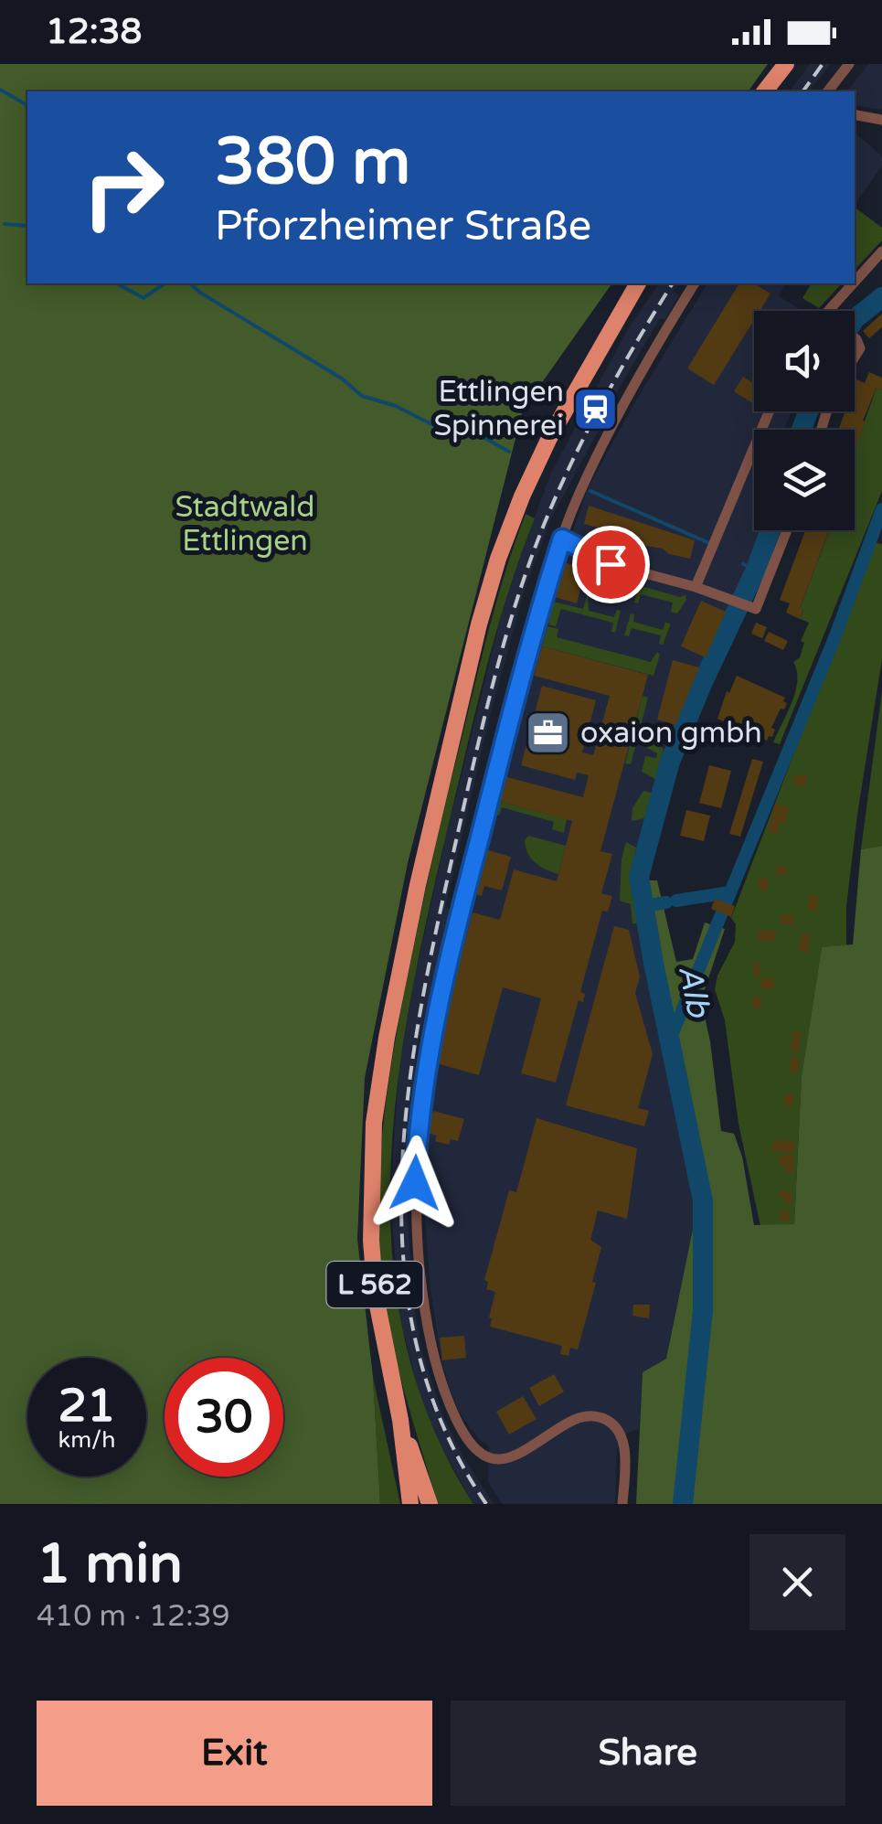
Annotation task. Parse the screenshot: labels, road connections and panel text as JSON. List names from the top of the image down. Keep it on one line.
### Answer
{"streets":{"main road":["L 562"]},"water":["Alb"],"parks":["Stadtwald Ettlingen"],"places":{"station":["Ettlingen Spinnerei"],"office":["oxaion gmbh"]},"page":{"status":"12:38","turn":["380 m","Pforzheimer Straße"],"speed":"21 km/h","limit":"30","heading":["1 min","410 m · 12:39"],"buttons":["Exit","Share"]}}
